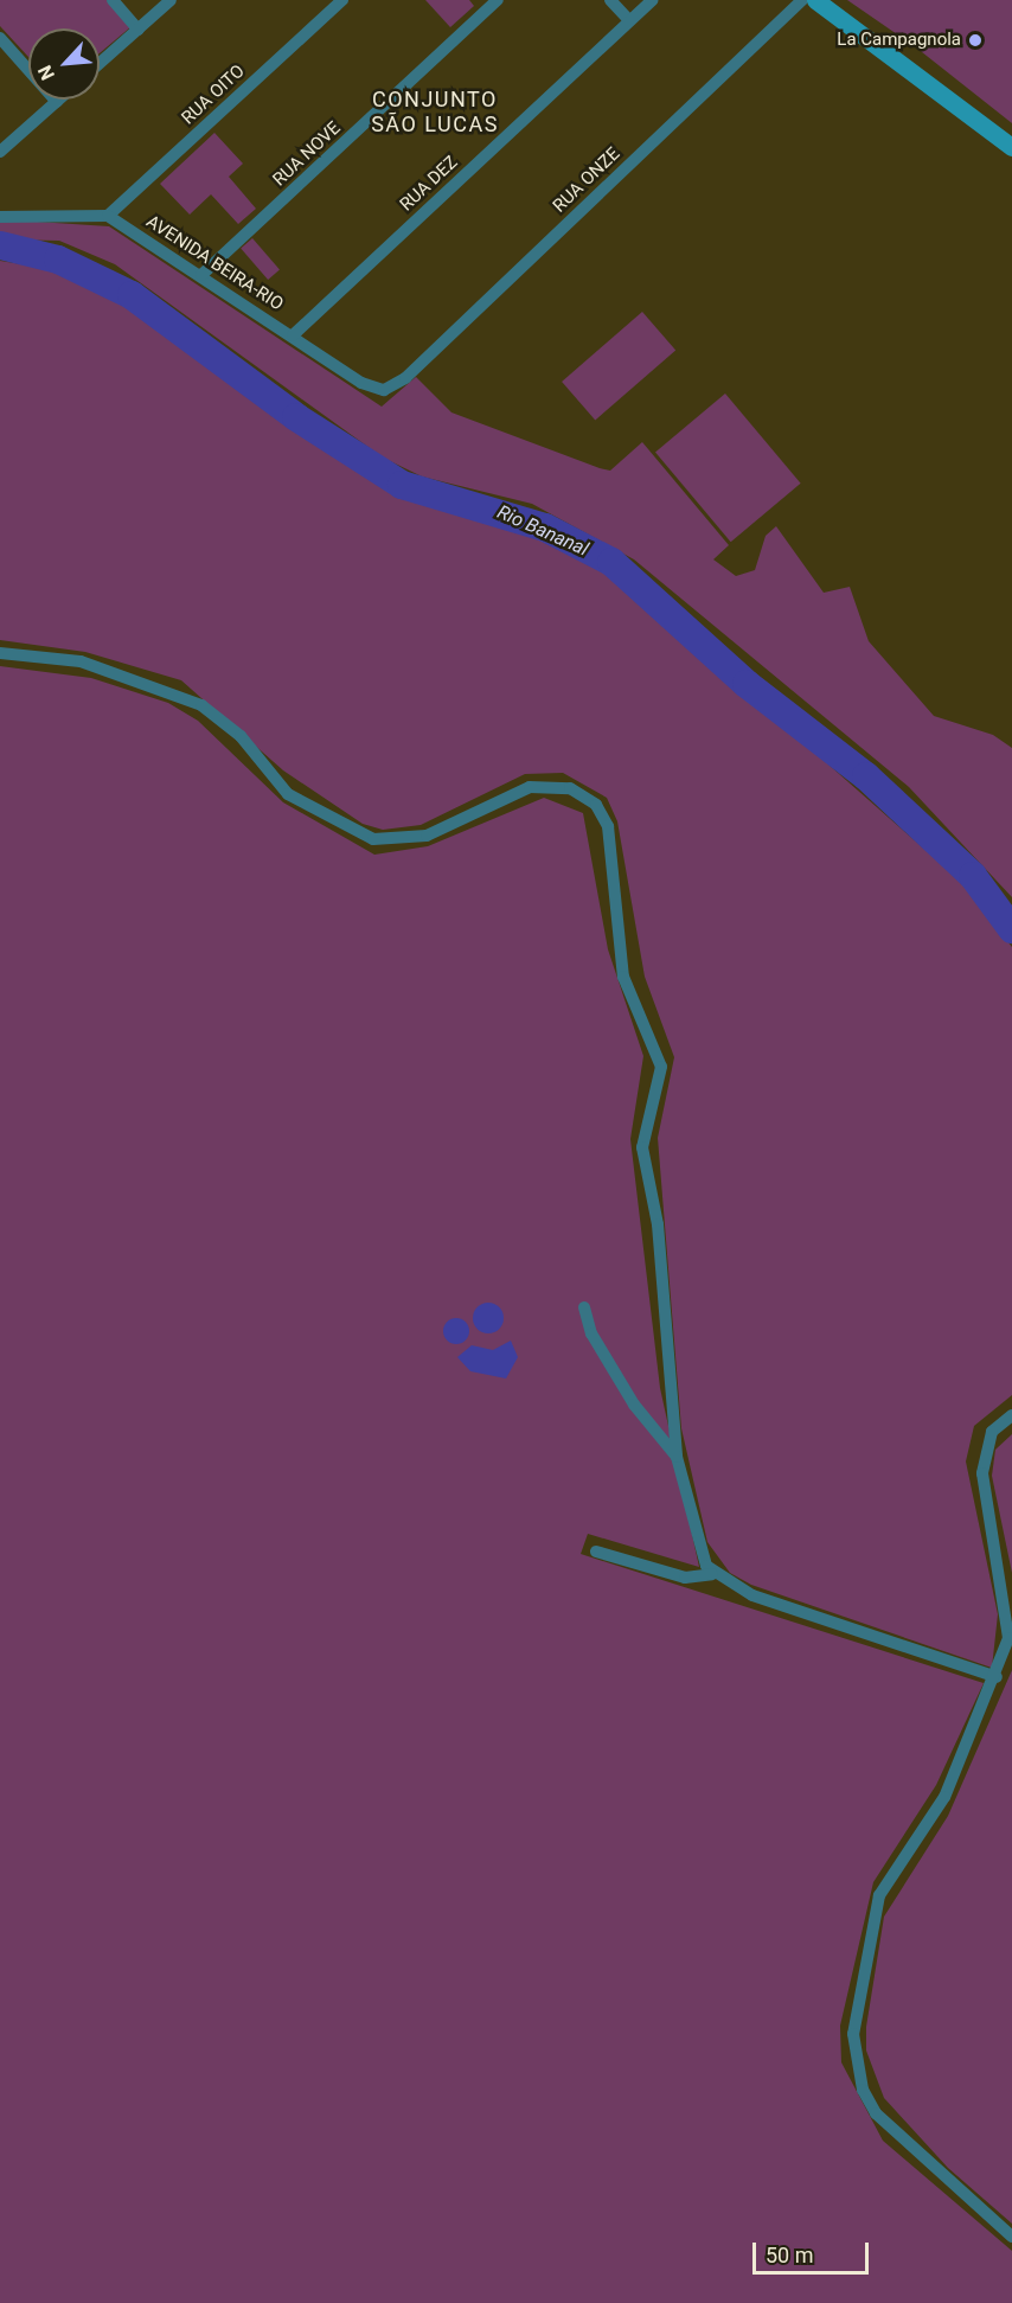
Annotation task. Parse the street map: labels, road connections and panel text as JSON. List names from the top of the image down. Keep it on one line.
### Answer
{"streets":{"street":["RUA OITO","RUA NOVE","RUA ONZE","RUA DEZ","AVENIDA BEIRA-RIO"]},"crossings":[["RUA OITO","AVENIDA BEIRA-RIO"],["RUA NOVE","AVENIDA BEIRA-RIO"],["RUA ONZE","AVENIDA BEIRA-RIO"],["RUA DEZ","AVENIDA BEIRA-RIO"]],"districts":["CONJUNTO SÃO LUCAS"],"water":["Rio Bananal"],"places":["La Campagnola"],"scale_bar":"50 m","north":"bottom left"}
